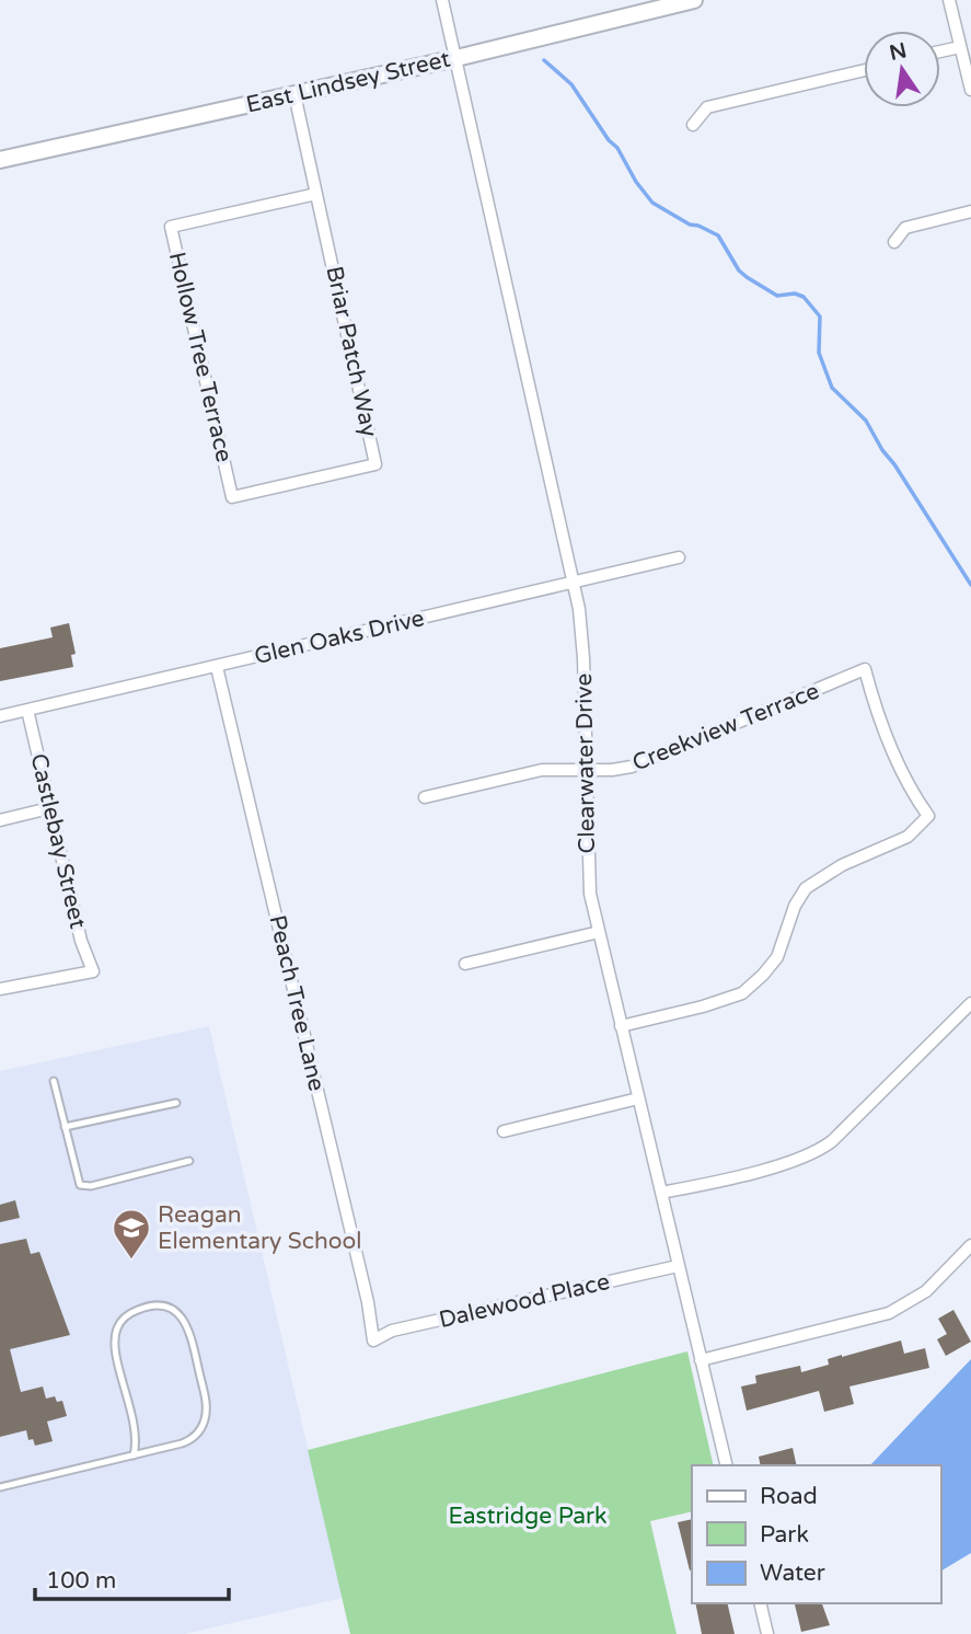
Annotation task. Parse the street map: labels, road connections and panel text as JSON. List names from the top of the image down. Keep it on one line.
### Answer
{"streets":{"street":["East Lindsey Street","Briar Patch Way","Hollow Tree Terrace","Glen Oaks Drive","Creekview Terrace","Clearwater Drive","Castlebay Street","Peach Tree Lane","Dalewood Place"]},"crossings":[["East Lindsey Street","Briar Patch Way"],["East Lindsey Street","Clearwater Drive"],["Briar Patch Way","Hollow Tree Terrace"],["Glen Oaks Drive","Clearwater Drive"],["Glen Oaks Drive","Castlebay Street"],["Glen Oaks Drive","Peach Tree Lane"],["Creekview Terrace","Clearwater Drive"],["Clearwater Drive","Dalewood Place"],["Peach Tree Lane","Dalewood Place"]],"parks":["Eastridge Park"],"places":{"school or university":["Reagan Elementary School"]},"legend":["Road","Park","Water"],"scale_bar":"100 m","north":"top"}
